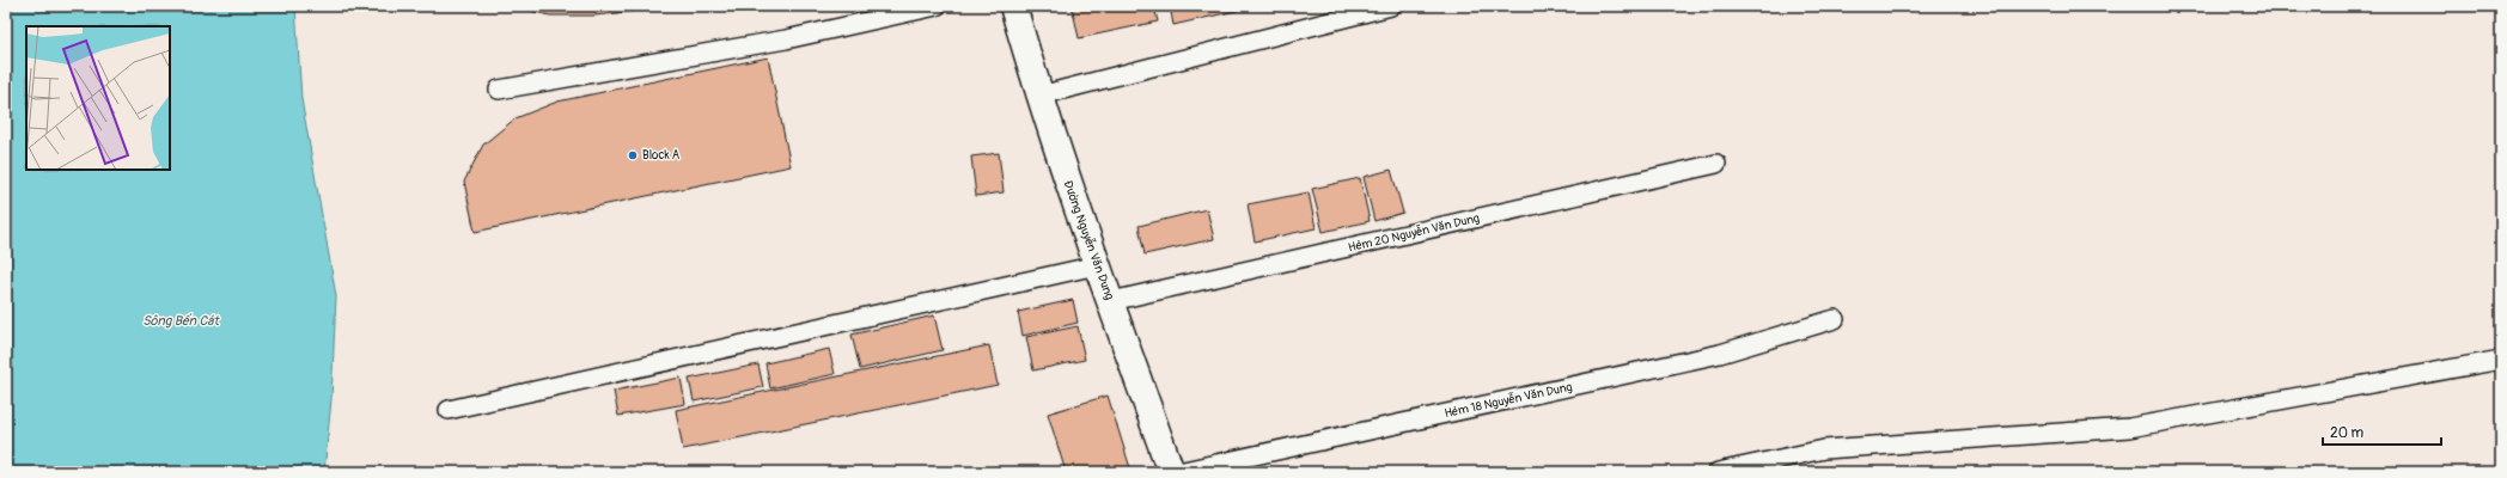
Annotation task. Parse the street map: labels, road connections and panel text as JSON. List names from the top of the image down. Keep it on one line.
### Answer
{"streets":{"street":["Đường Nguyễn Văn Dung"],"lane":["Hẻm 20 Nguyễn Văn Dung","Hẻm 18 Nguyễn Văn Dung"]},"crossings":[["Hẻm 20 Nguyễn Văn Dung","Đường Nguyễn Văn Dung"]],"water":["Sông Bến Cát"],"places":["Block A"],"scale_bar":"20 m"}
